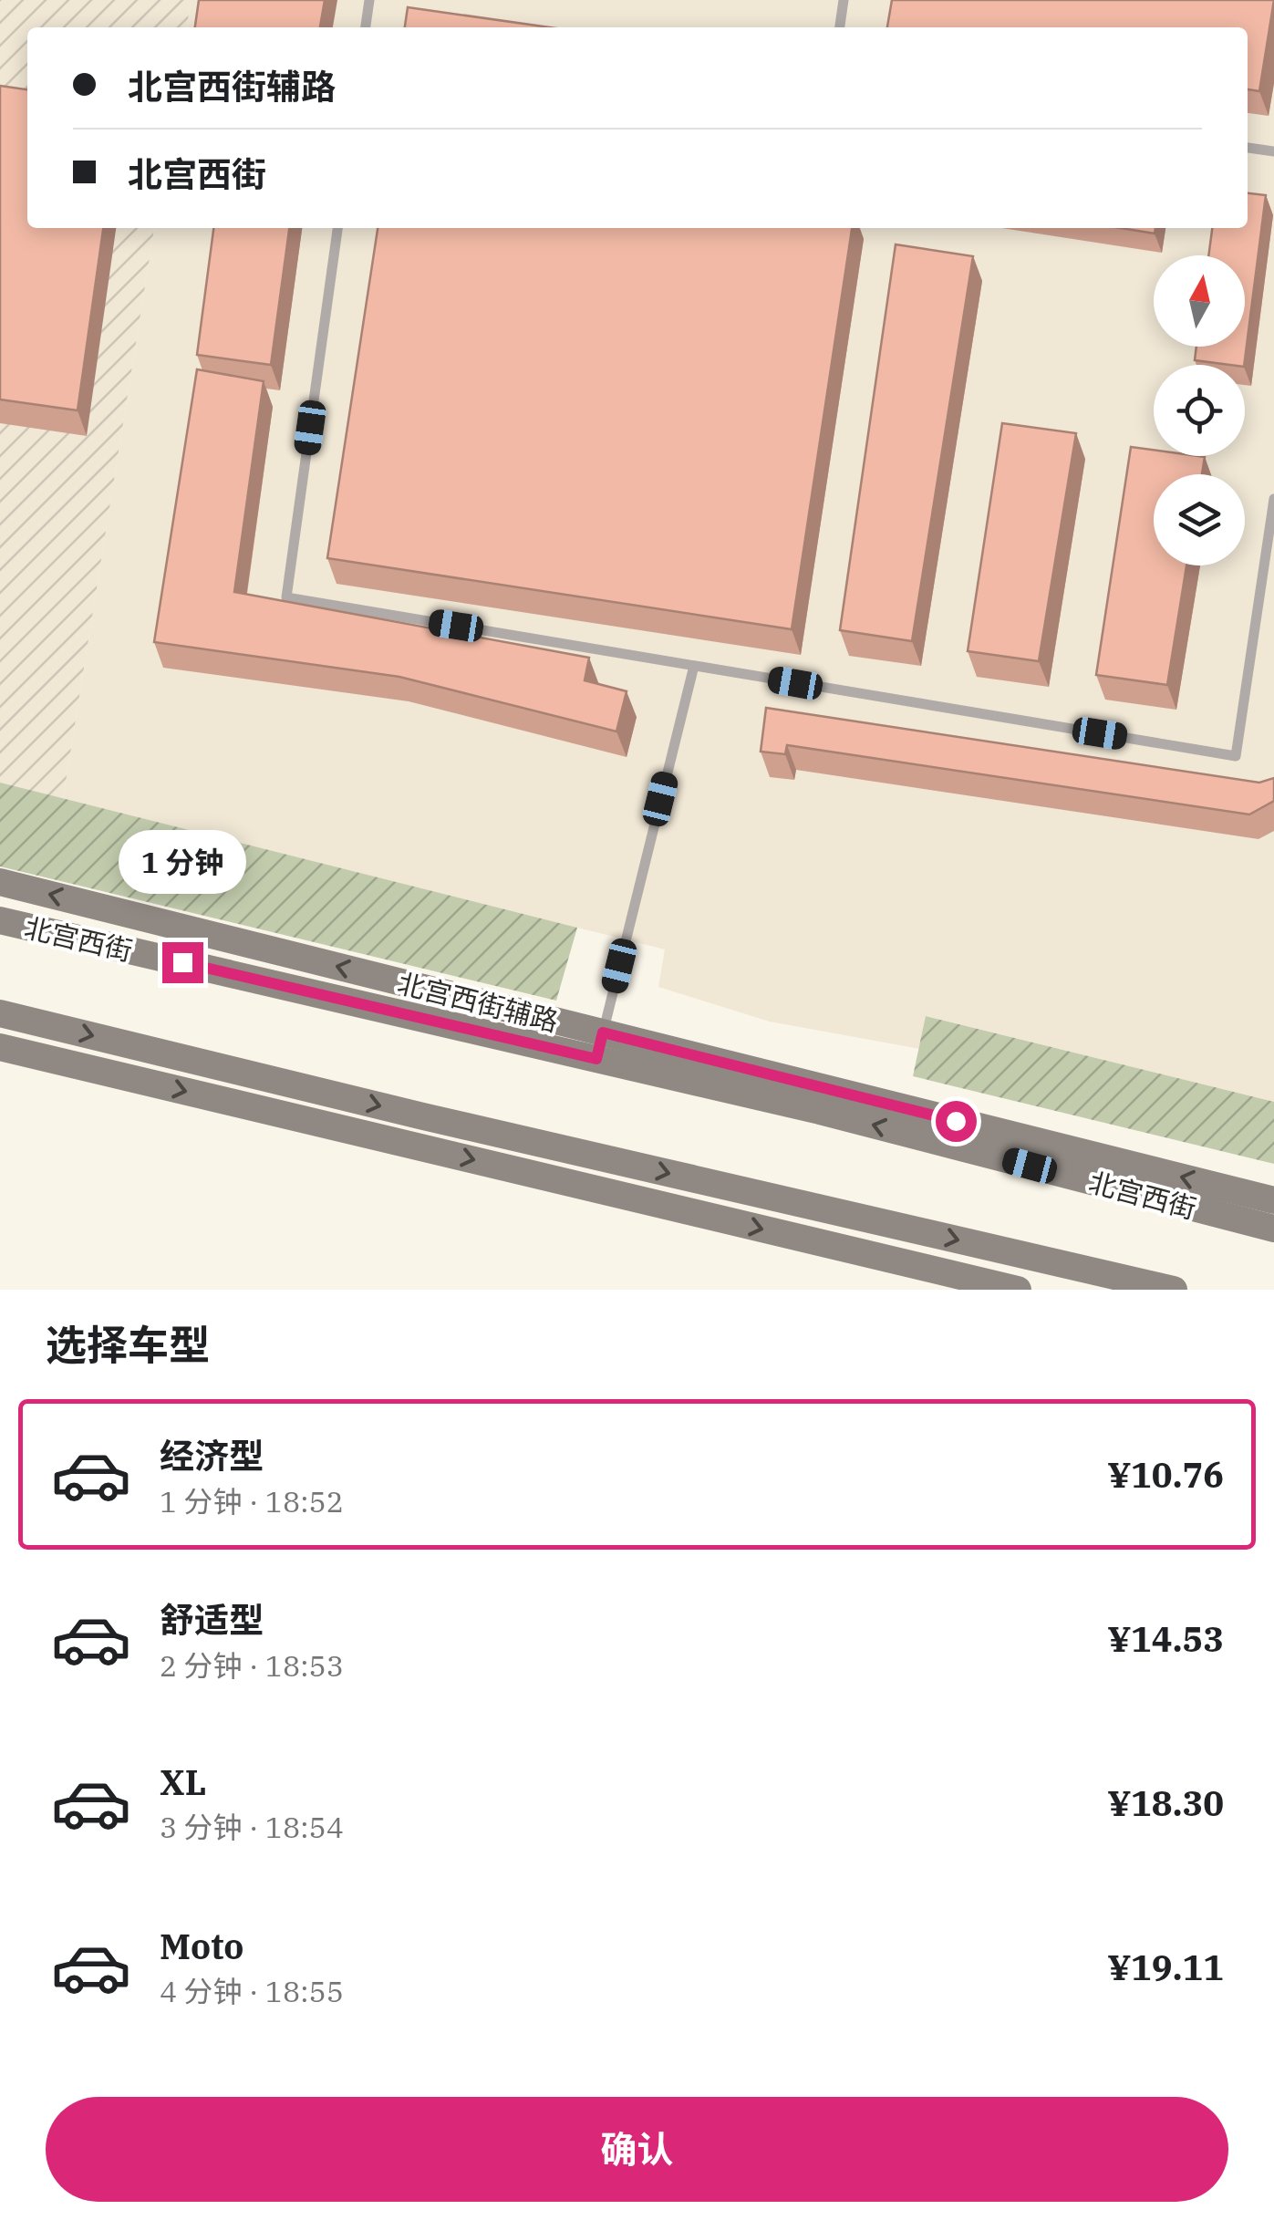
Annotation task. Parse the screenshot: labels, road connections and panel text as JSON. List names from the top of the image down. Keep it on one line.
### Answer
{"streets":{"main road":["北宫西街","北宫西街辅路"]},"crossings":[["北宫西街","北宫西街辅路"]],"north":"top","page":{"banner":["北宫西街辅路","北宫西街"],"bubble":"1 分钟","heading":"选择车型","list":[{"name":"经济型","note":"1 分钟 · 18:52","value":"¥10.76"},{"name":"舒适型","note":"2 分钟 · 18:53","value":"¥14.53"},{"name":"XL","note":"3 分钟 · 18:54","value":"¥18.30"},{"name":"Moto","note":"4 分钟 · 18:55","value":"¥19.11"}],"buttons":"确认"}}
